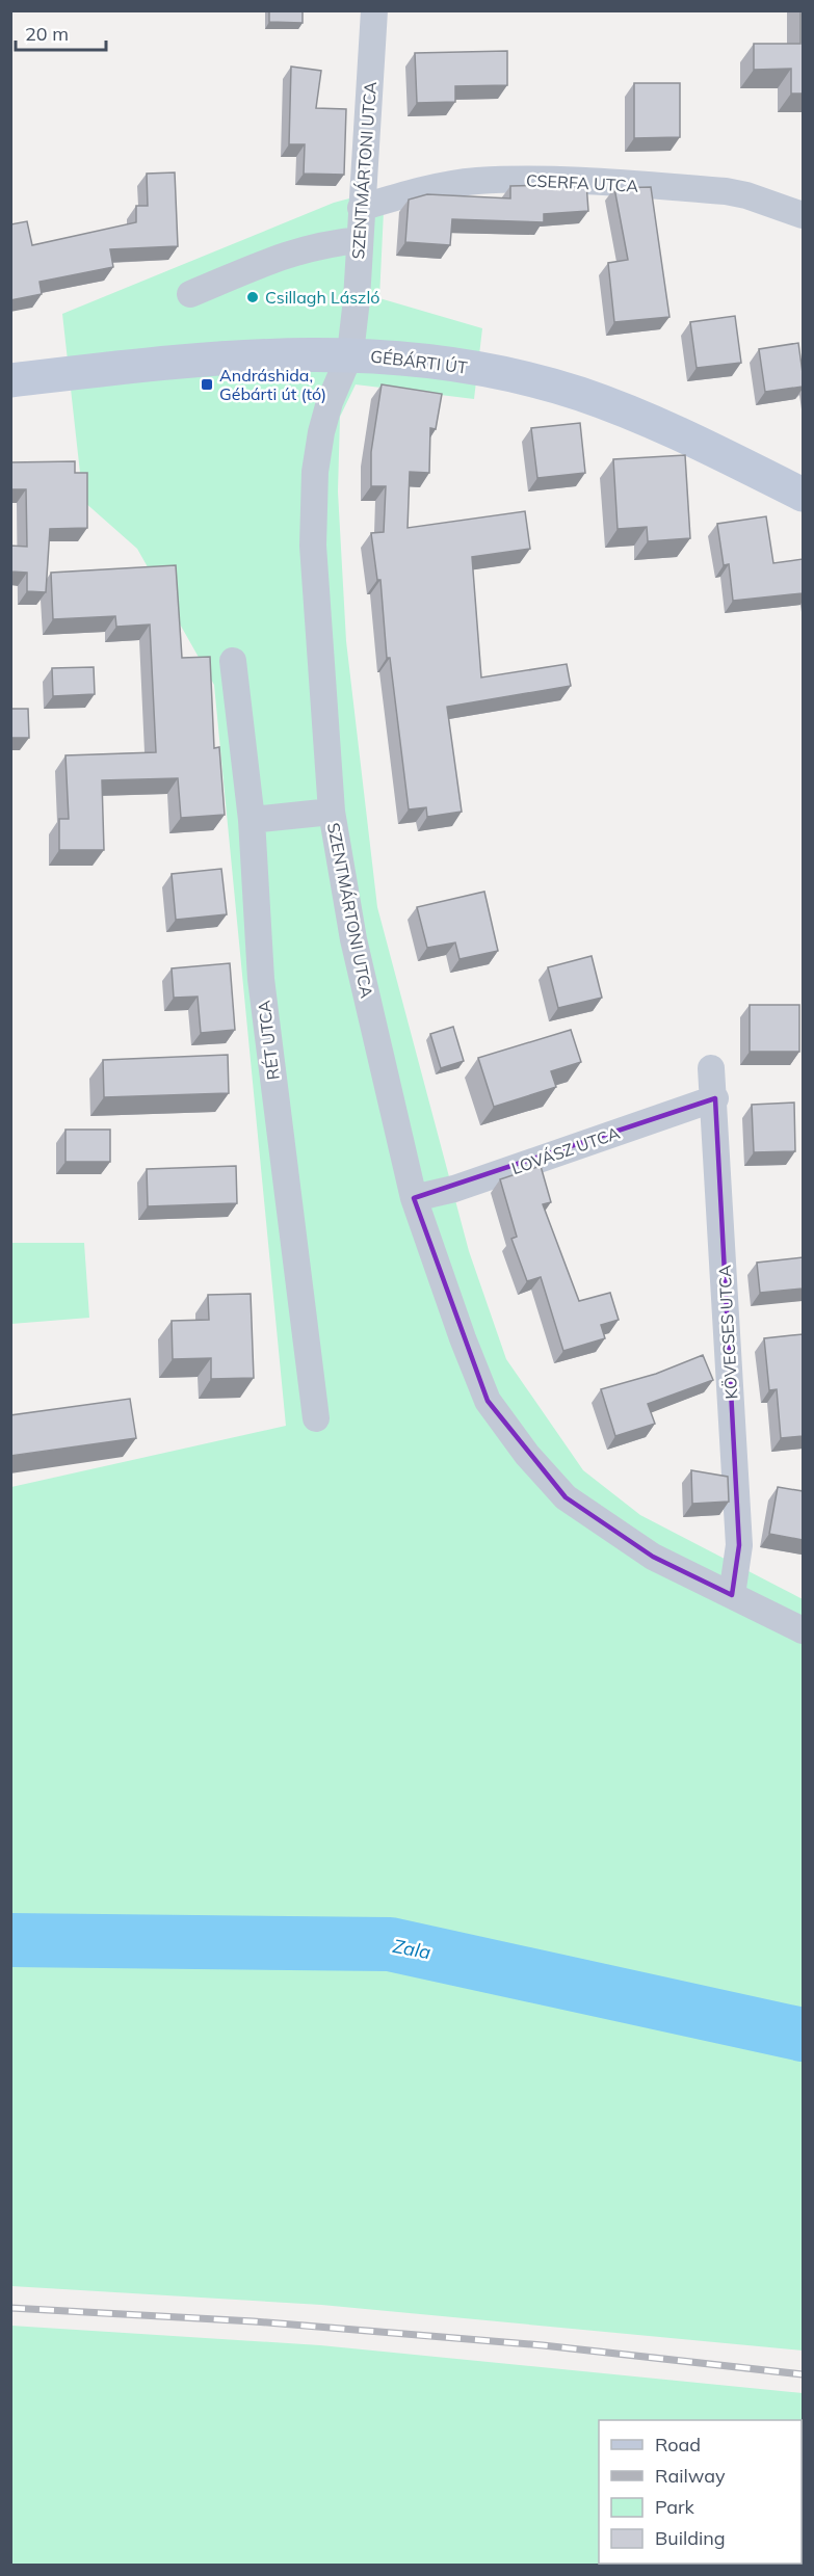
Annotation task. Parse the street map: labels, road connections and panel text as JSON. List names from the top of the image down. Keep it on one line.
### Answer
{"streets":{"main road":["GÉBÁRTI ÚT"],"street":["SZENTMÁRTONI UTCA","CSERFA UTCA","RÉT UTCA","LOVÁSZ UTCA","KÖVECSES UTCA"]},"crossings":[["SZENTMÁRTONI UTCA","CSERFA UTCA"],["SZENTMÁRTONI UTCA","GÉBÁRTI ÚT"],["SZENTMÁRTONI UTCA","LOVÁSZ UTCA"],["SZENTMÁRTONI UTCA","KÖVECSES UTCA"],["LOVÁSZ UTCA","KÖVECSES UTCA"]],"water":["Zala"],"places":{"other":["Csillagh László"],"transit":["Andráshida, Gébárti út (tó)"]},"legend":["Road","Railway","Park","Building"],"scale_bar":"20 m"}
